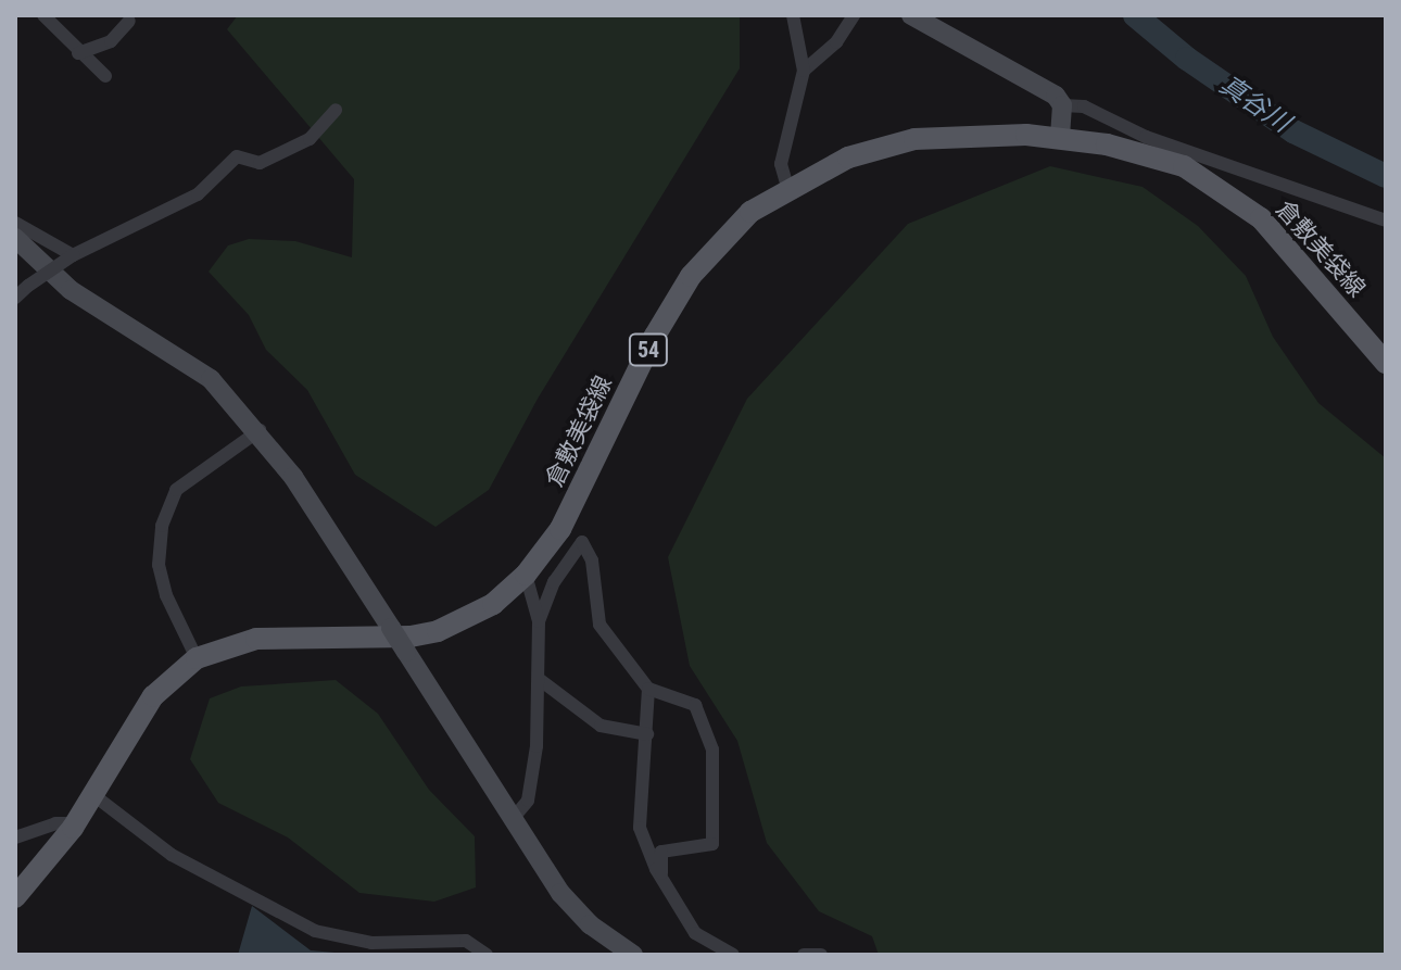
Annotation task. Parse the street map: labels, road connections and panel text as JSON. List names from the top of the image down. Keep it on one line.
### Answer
{"streets":{"main road":["倉敷美袋線","54"]},"water":["真谷川"]}
